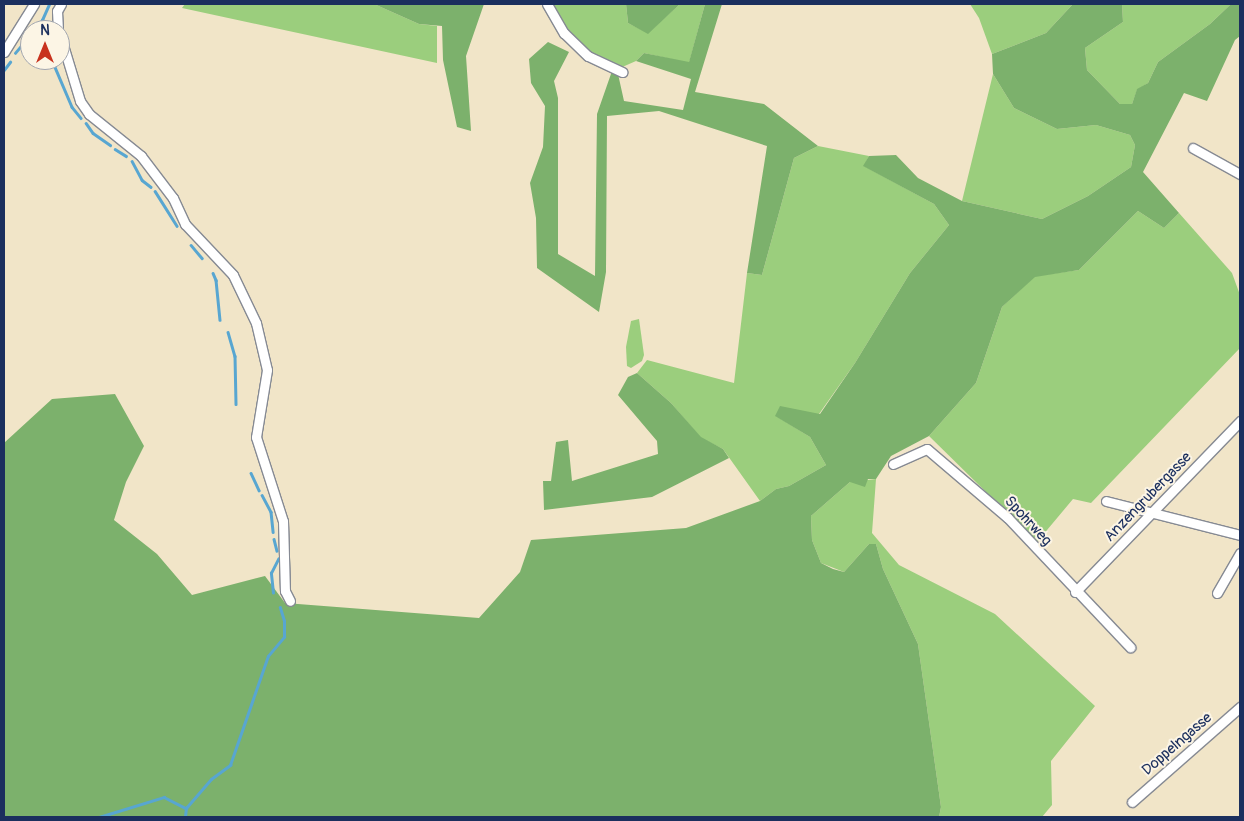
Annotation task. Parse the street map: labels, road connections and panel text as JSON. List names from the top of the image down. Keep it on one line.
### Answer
{"streets":{"street":["Anzengrubergasse","Spohrweg","Doppelngasse"]},"crossings":[["Anzengrubergasse","Spohrweg"]],"north":"top"}
